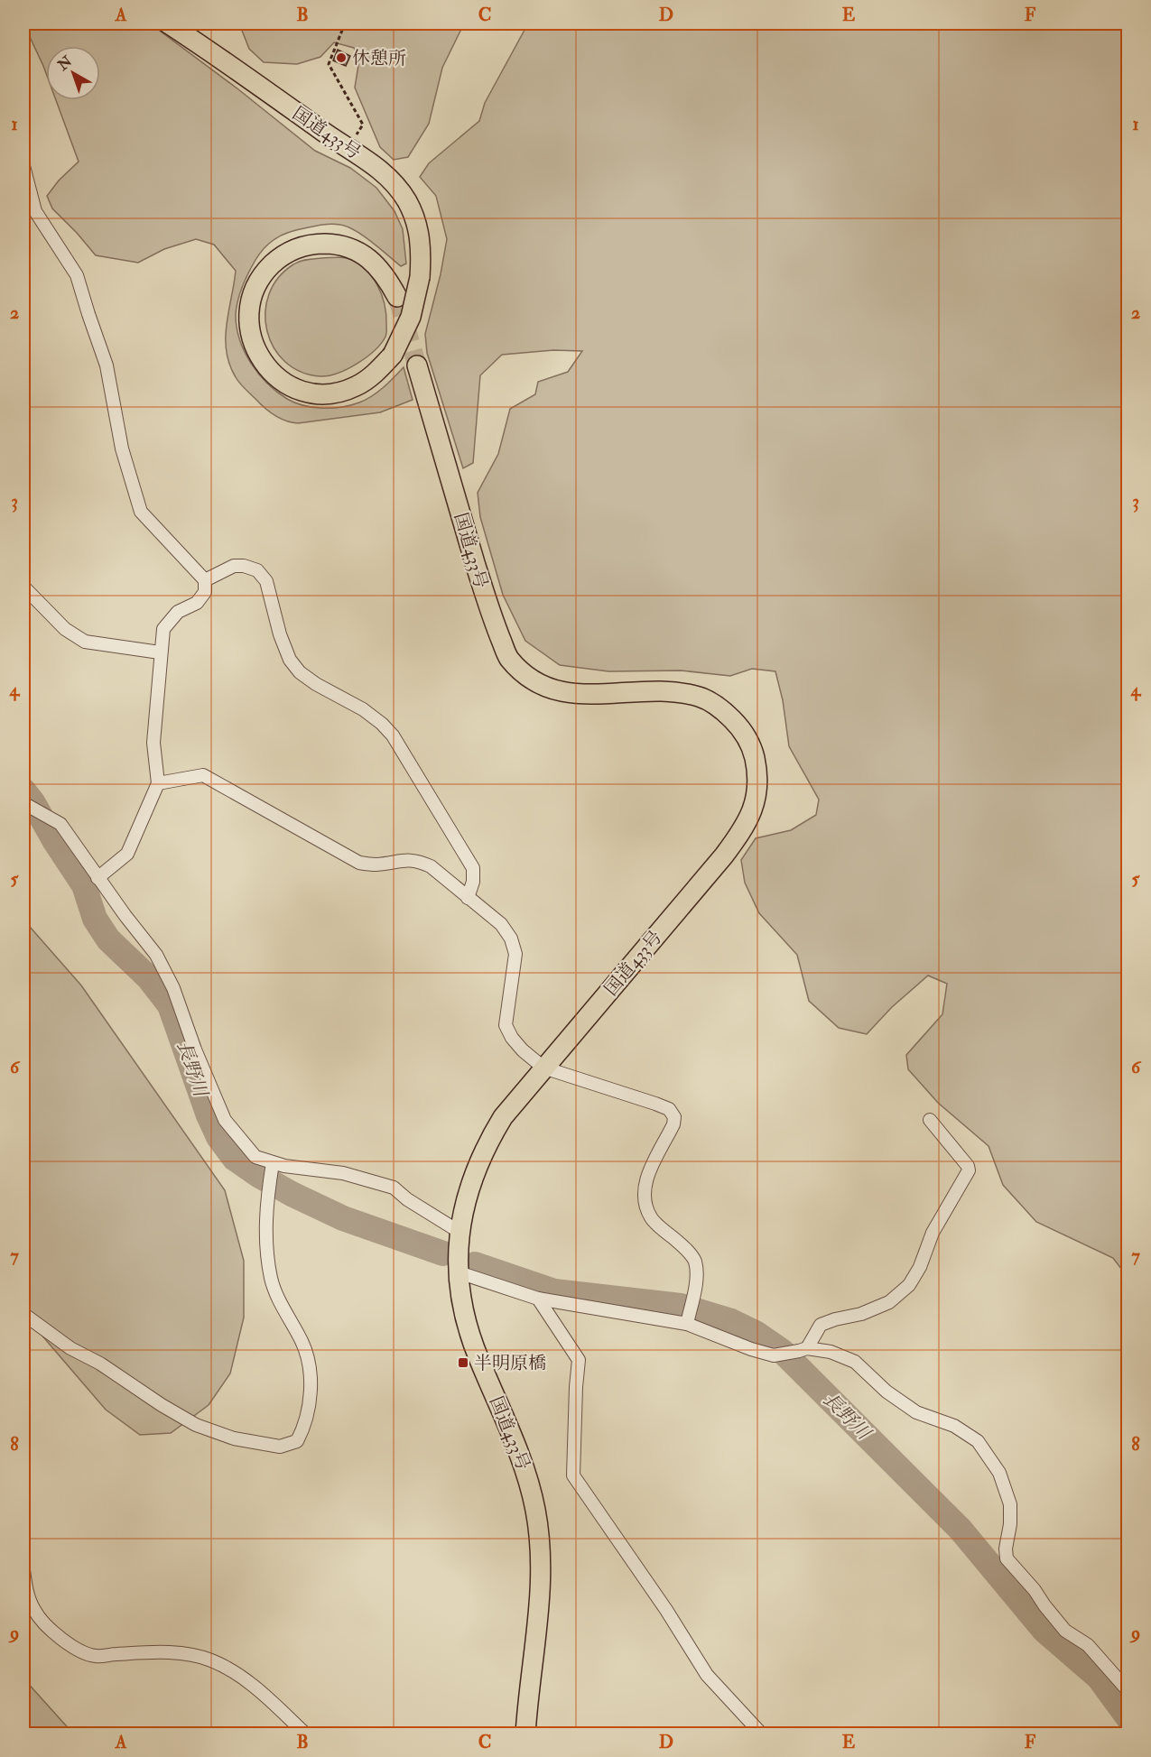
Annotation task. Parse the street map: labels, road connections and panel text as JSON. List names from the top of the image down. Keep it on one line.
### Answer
{"streets":{"highway":["国道433号"]},"water":["長野川"],"places":{"other":["休憩所"],"transit":["半明原橋"]},"north":"top left","grid":{"columns":["A","B","C","D","E","F"],"rows":["1","2","3","4","5","6","7","8","9"]}}
